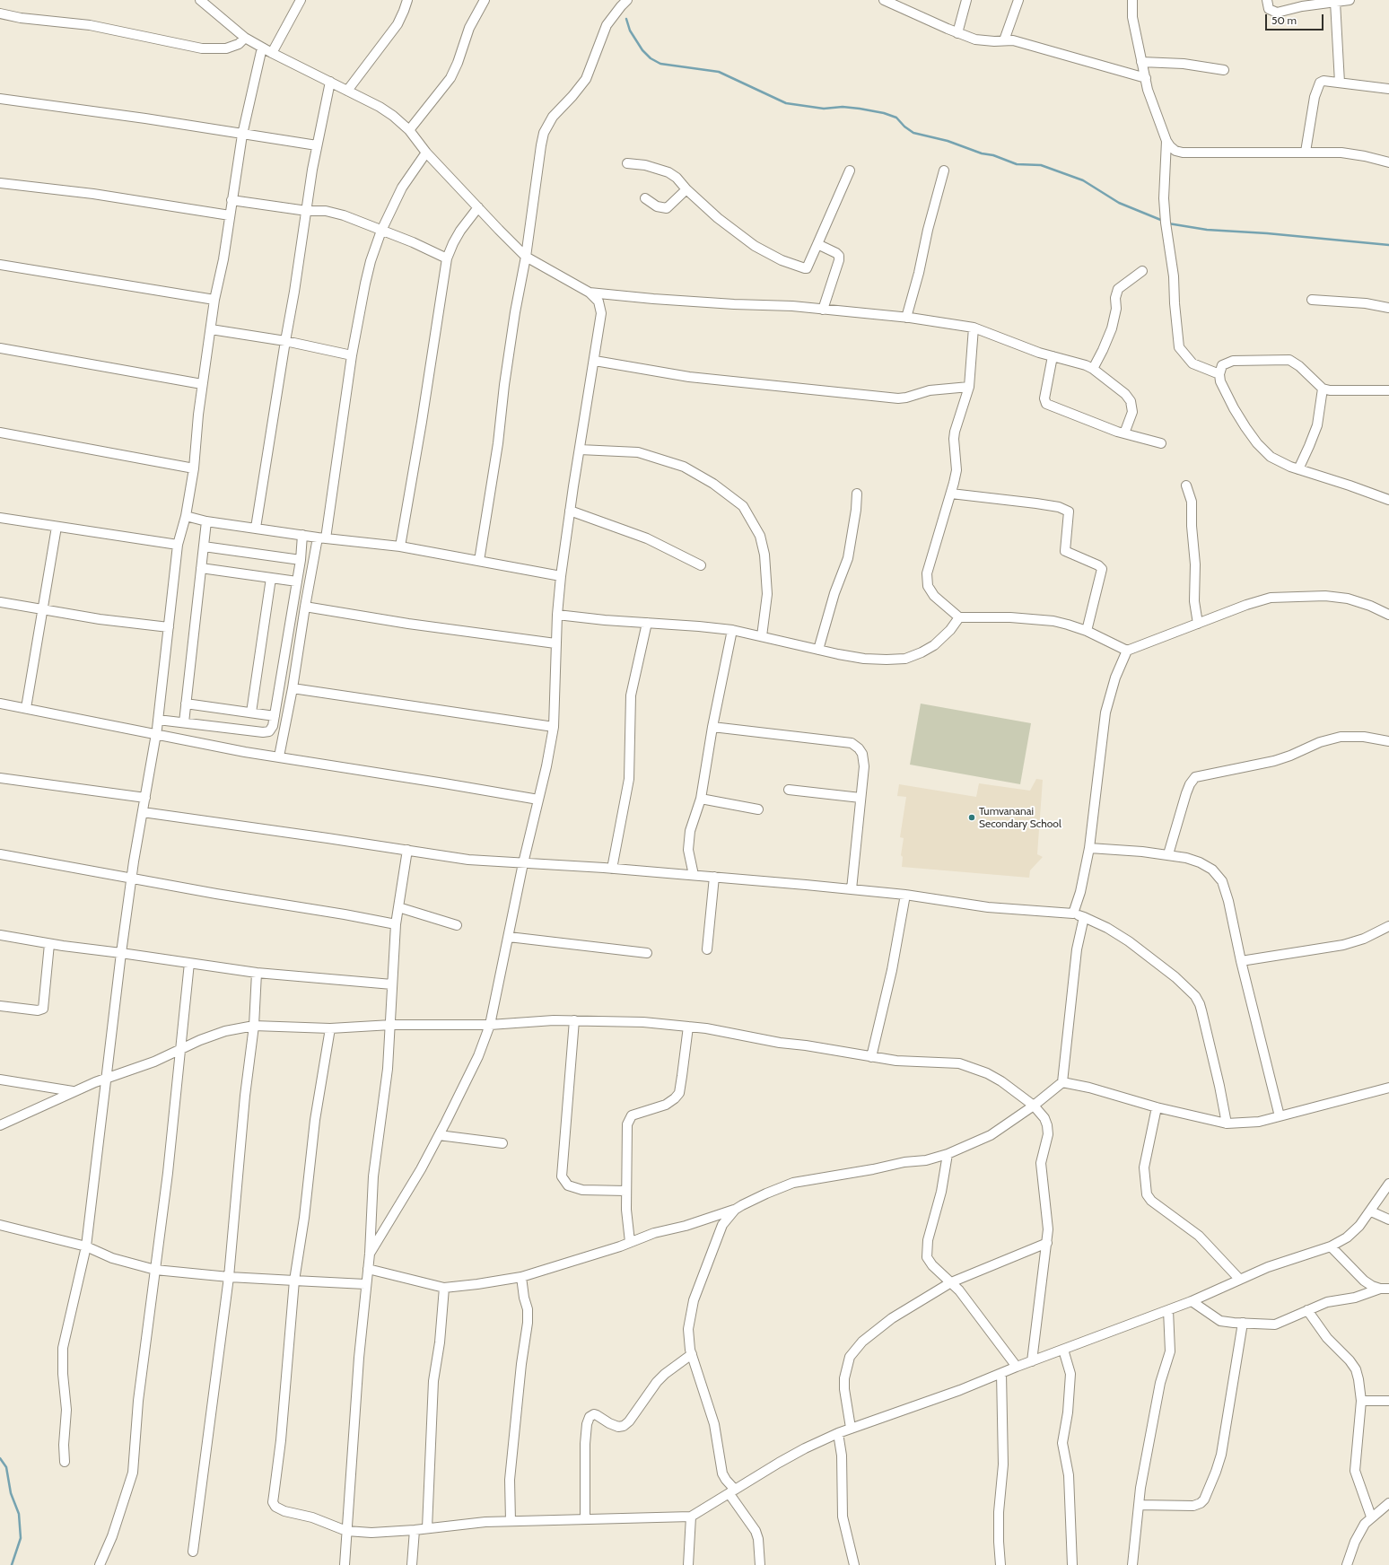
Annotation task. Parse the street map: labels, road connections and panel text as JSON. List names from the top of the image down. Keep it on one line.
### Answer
{"places":["Tumvananai Secondary School"],"scale_bar":"50 m"}
